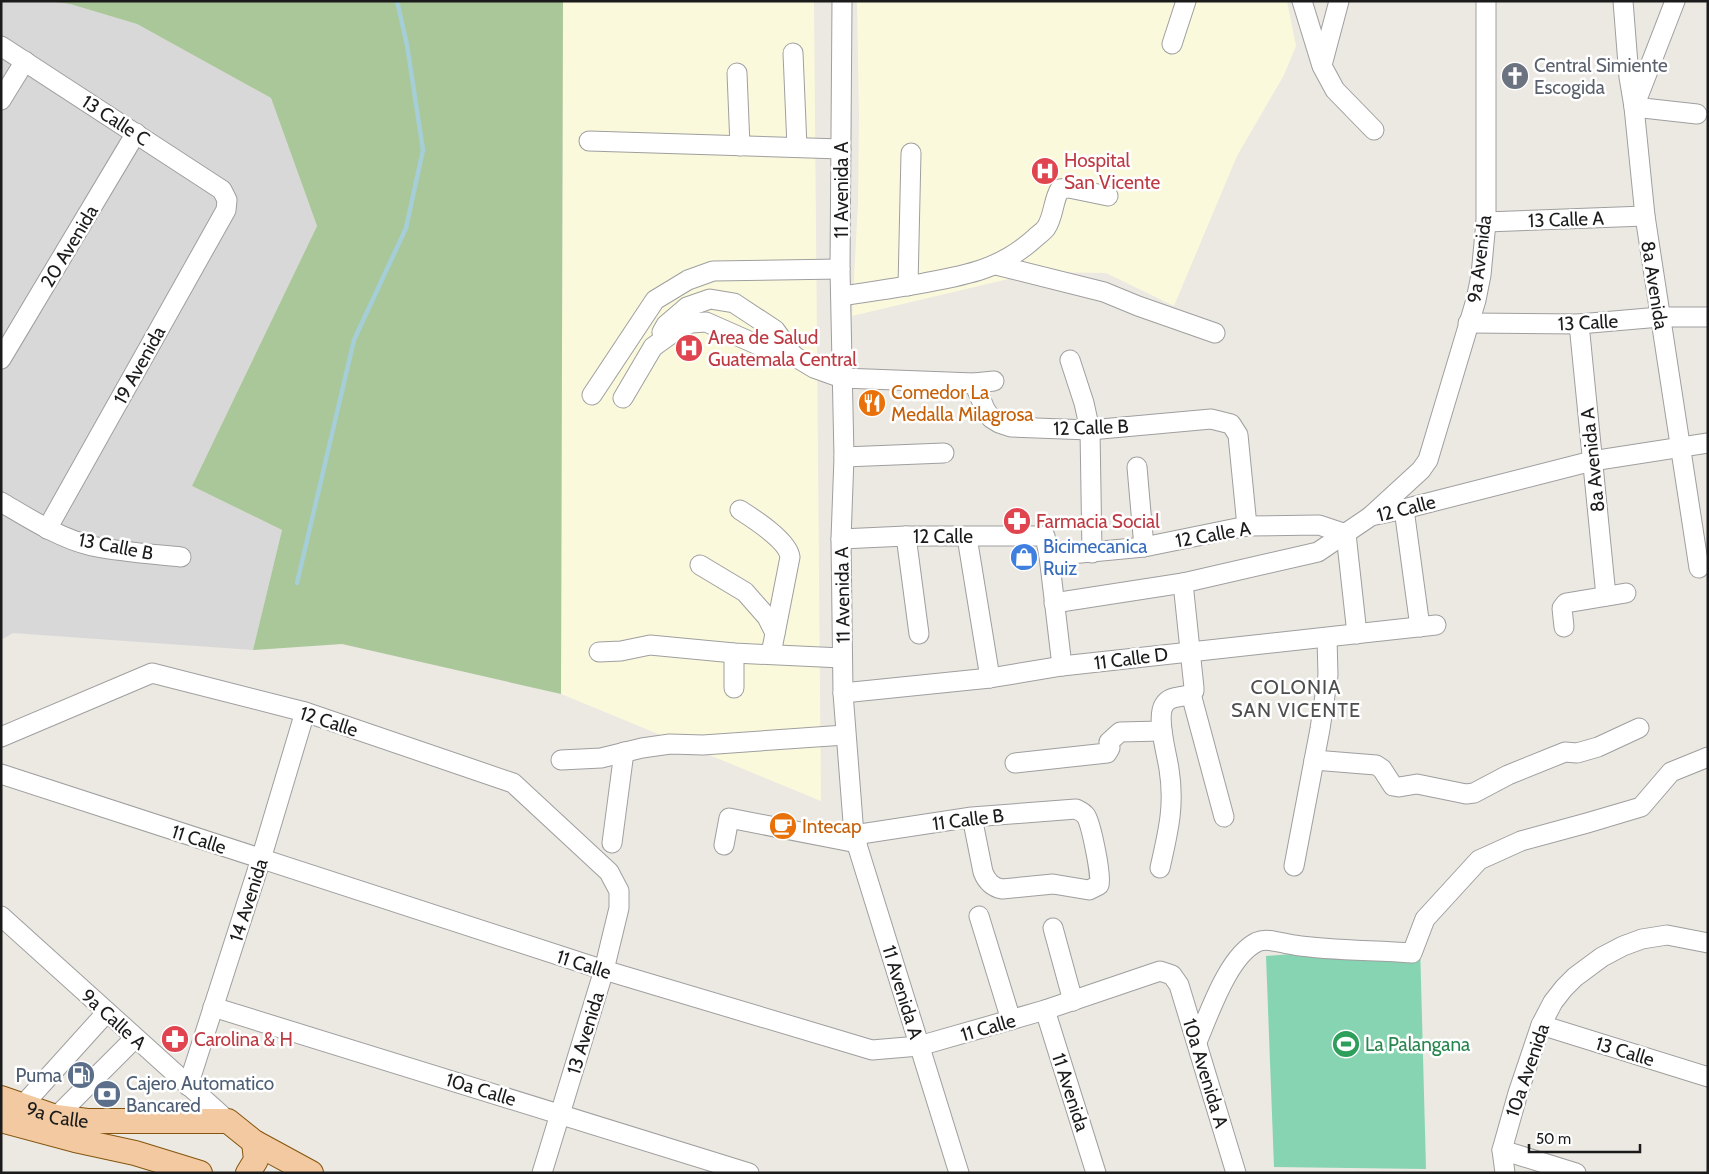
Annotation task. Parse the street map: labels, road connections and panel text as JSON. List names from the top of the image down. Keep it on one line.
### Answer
{"streets":{"main road":["9a Calle"],"street":["13 Calle C","11 Avenida A","13 Calle A","20 Avenida","9a Avenida","8a Avenida","13 Calle","19 Avenida","12 Calle B","8a Avenida A","12 Calle","12 Calle A","13 Calle B","11 Calle D","11 Calle B","11 Calle","14 Avenida","9a Calle A","13 Avenida","10a Avenida","10a Avenida A","10a Calle","11 Avenida"]},"crossings":[["13 Calle C","20 Avenida"],["13 Calle C","19 Avenida"],["11 Avenida A","12 Calle"],["11 Avenida A","11 Calle D"],["11 Avenida A","11 Calle B"],["11 Avenida A","11 Calle"],["13 Calle A","9a Avenida"],["13 Calle A","8a Avenida"],["9a Avenida","13 Calle"],["9a Avenida","12 Calle"],["8a Avenida","13 Calle"],["8a Avenida","12 Calle"],["13 Calle","8a Avenida A"],["13 Calle","10a Avenida"],["19 Avenida","13 Calle B"],["12 Calle B","12 Calle A"],["8a Avenida A","12 Calle"],["12 Calle","12 Calle A"],["12 Calle","11 Calle D"],["12 Calle","14 Avenida"],["12 Calle","13 Avenida"],["11 Calle","14 Avenida"],["11 Calle","13 Avenida"],["11 Calle","10a Avenida A"],["11 Calle","11 Avenida"],["14 Avenida","9a Calle A"],["14 Avenida","10a Calle"],["9a Calle A","9a Calle"],["13 Avenida","10a Calle"]],"districts":["COLONIA SAN VICENTE"],"places":{"church":["Central Simiente Escogida"],"hospital":["Hospital San Vicente","Area de Salud Guatemala Central"],"restaurant":["Comedor La Medalla Milagrosa"],"pharmacy":["Farmacia Social","Carolina & H"],"shop":["Bicimecanica Ruiz"],"cafe":["Intecap"],"sports":["La Palangana"],"fuel station":["Puma"],"bank":["Cajero Automatico Bancared"]},"scale_bar":"50 m"}
